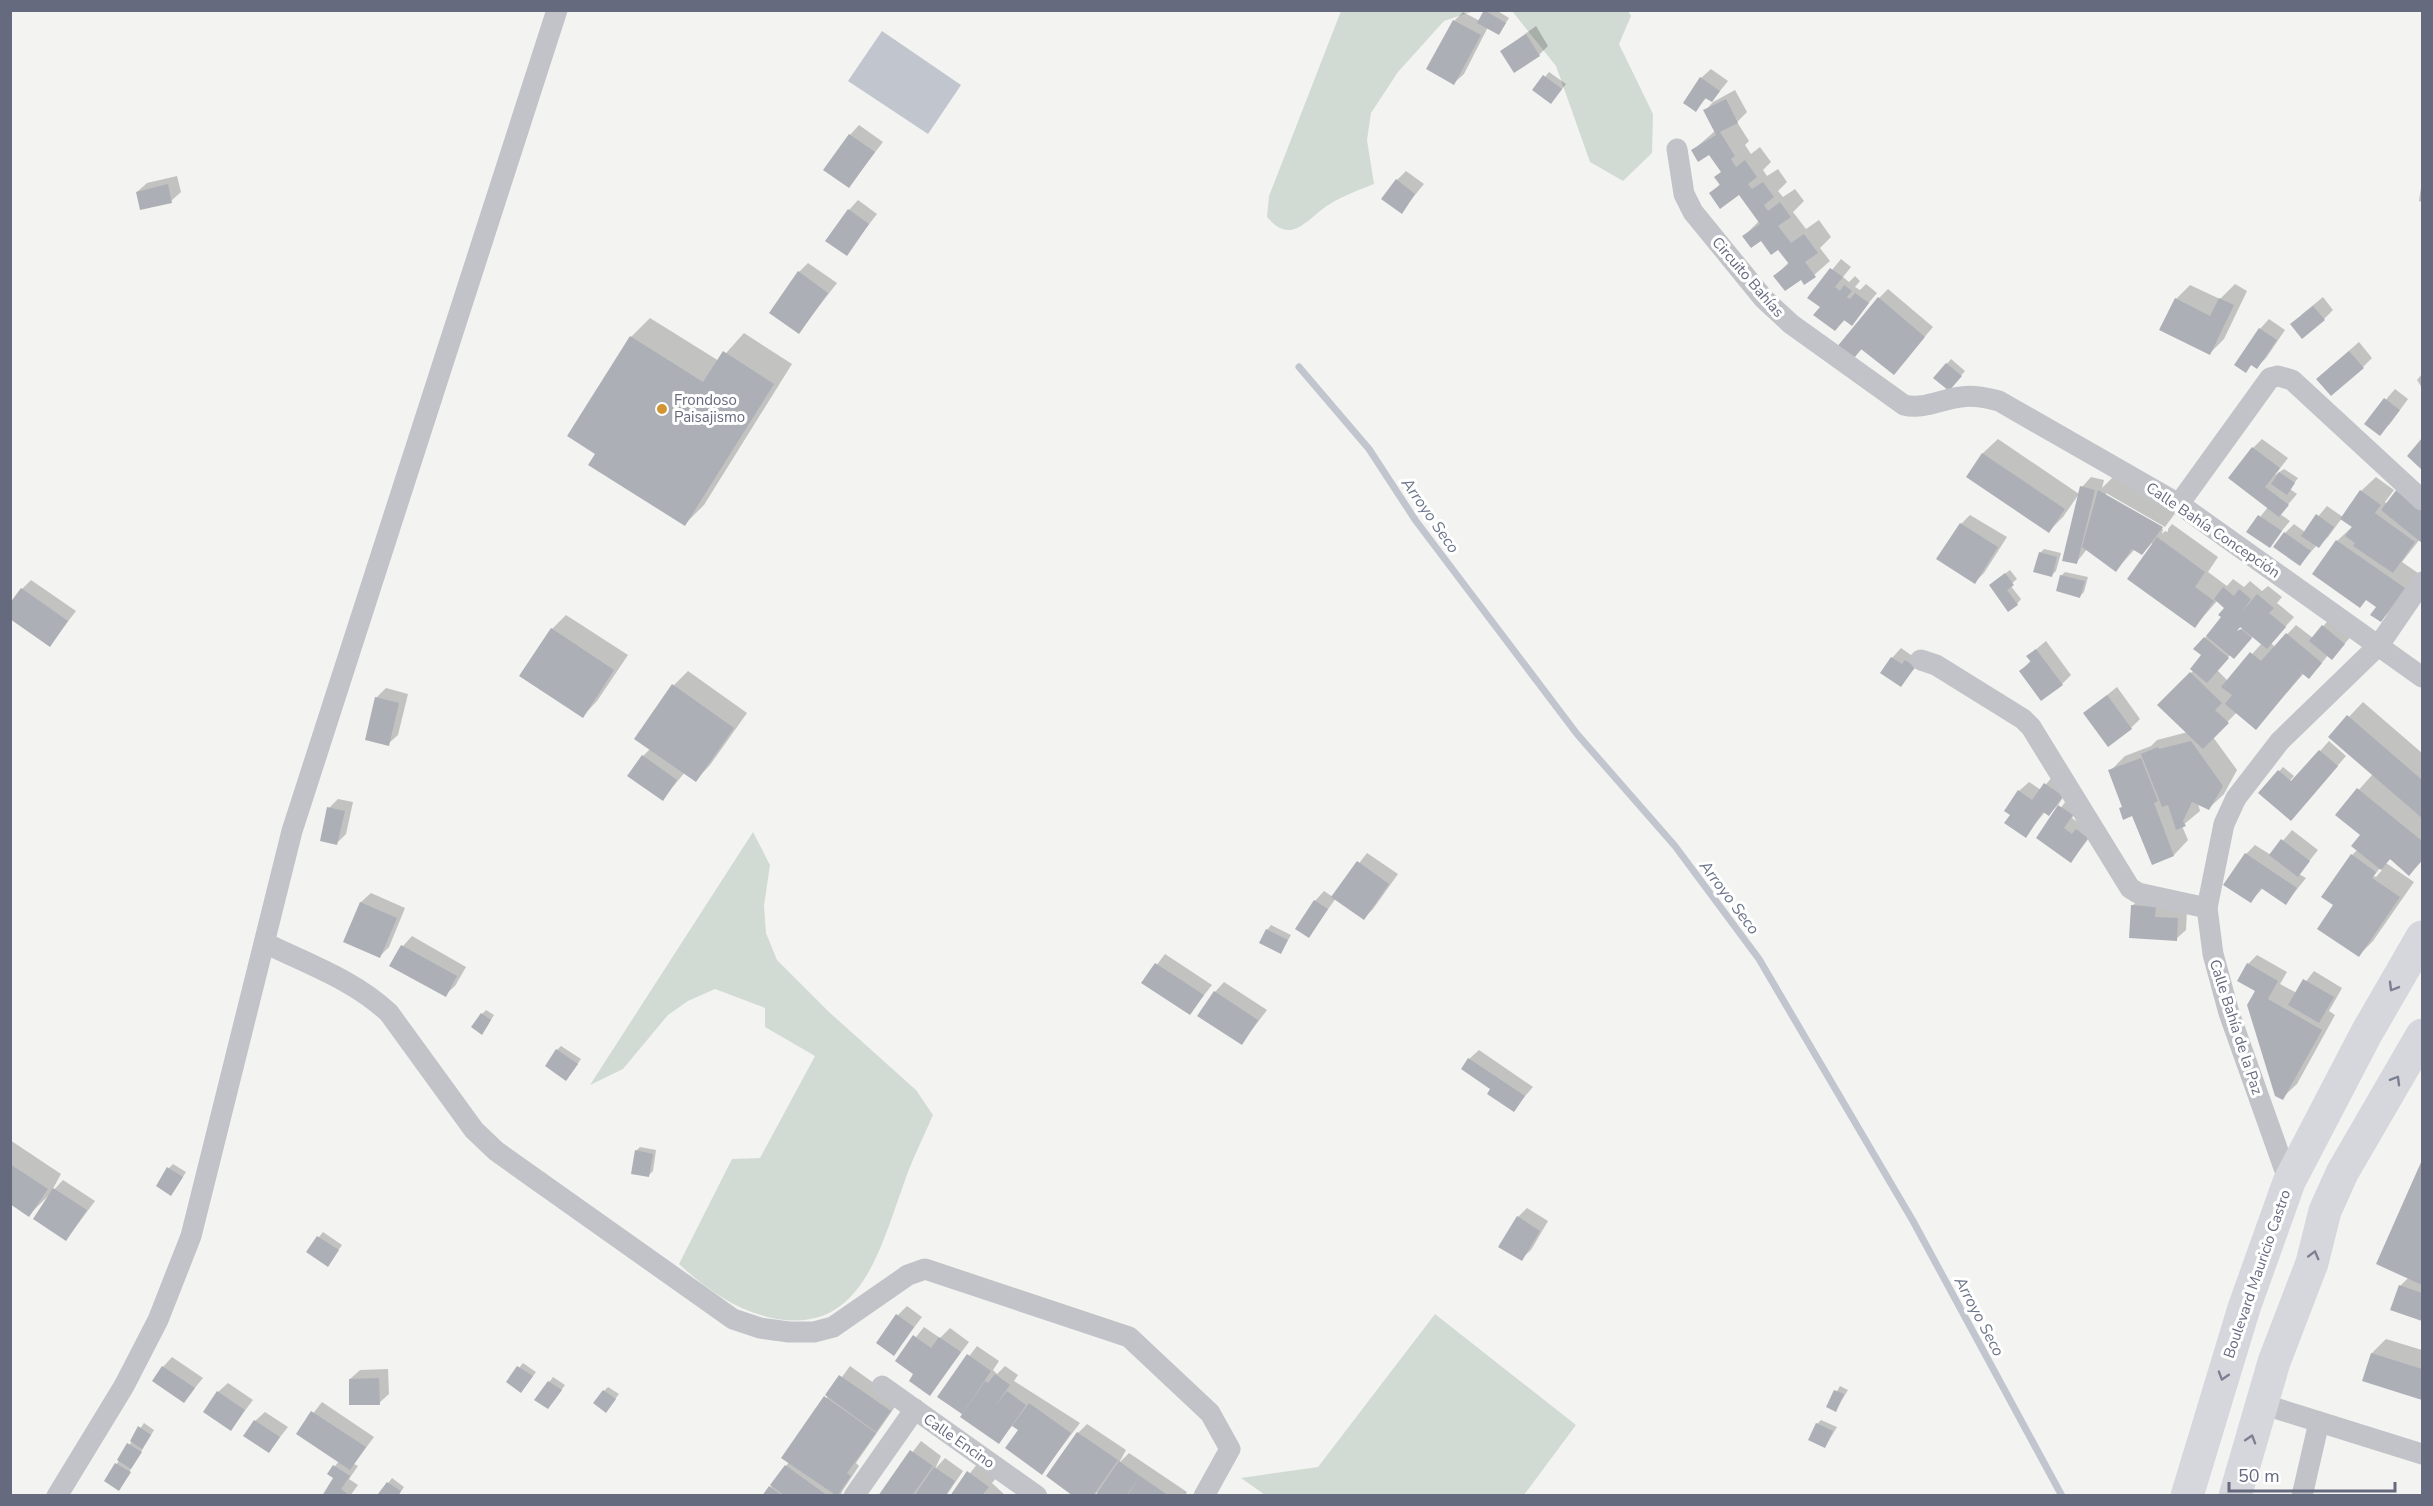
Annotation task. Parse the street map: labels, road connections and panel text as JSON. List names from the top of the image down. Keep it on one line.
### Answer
{"streets":{"main road":["Boulevard Mauricio Castro"],"street":["Circuito Bahías","Calle Bahía Concepción","Calle Bahía de la Paz","Calle Encino"]},"crossings":[["Circuito Bahías","Calle Bahía Concepción"],["Calle Bahía Concepción","Calle Bahía de la Paz"],["Calle Bahía de la Paz","Boulevard Mauricio Castro"]],"water":["Arroyo Seco"],"places":["Frondoso Paisajismo"],"scale_bar":"50 m"}
